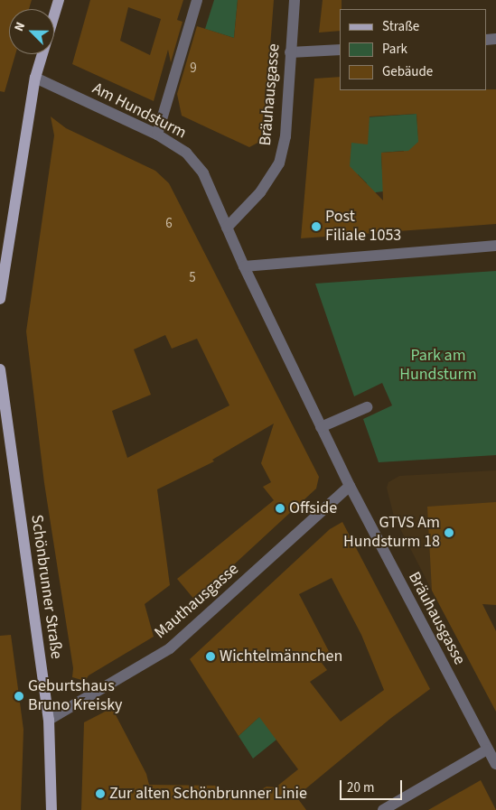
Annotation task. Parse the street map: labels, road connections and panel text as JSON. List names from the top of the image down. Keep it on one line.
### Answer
{"streets":{"main road":["Schönbrunner Straße"],"street":["Bräuhausgasse","Am Hundsturm","Mauthausgasse"]},"crossings":[["Bräuhausgasse","Am Hundsturm"],["Bräuhausgasse","Mauthausgasse"],["Am Hundsturm","Mauthausgasse"],["Schönbrunner Straße","Mauthausgasse"]],"parks":["Park am Hundsturm"],"places":["Post Filiale 1053","Offside","GTVS Am Hundsturm 18","Wichtelmännchen","Geburtshaus Bruno Kreisky","Zur alten Schönbrunner Linie"],"house_numbers":["9","6","5"],"legend":["Straße","Park","Gebäude"],"scale_bar":"20 m","north":"top left"}
